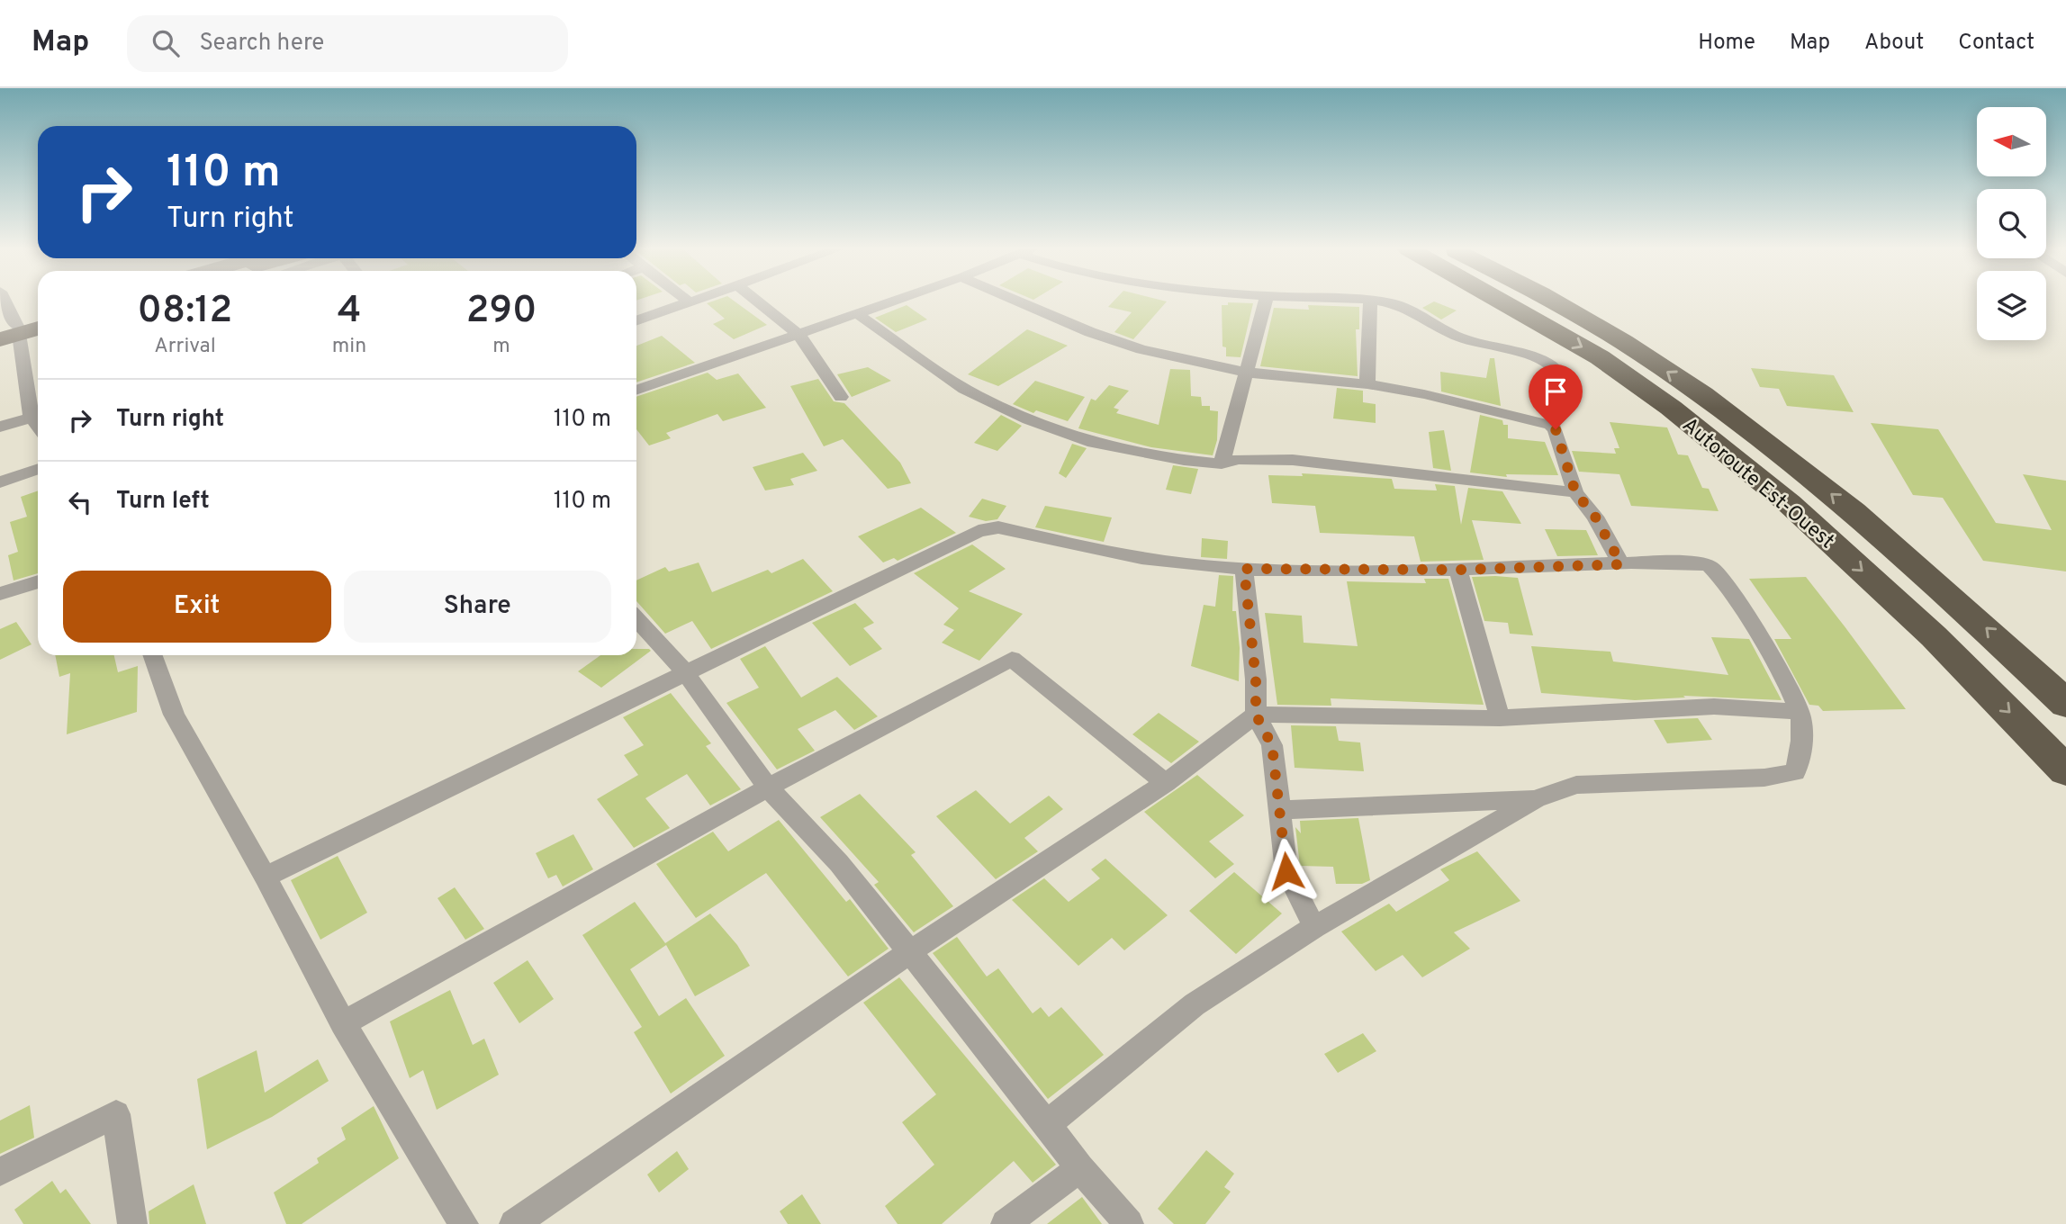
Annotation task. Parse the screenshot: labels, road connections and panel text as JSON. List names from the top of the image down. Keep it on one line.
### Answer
{"streets":{"highway":["Autoroute Est-Ouest"]},"north":"left","page":{"header":"Map","search":"Search here","nav":["Home","Map","About","Contact"],"turn":["110 m","Turn right"],"eta":["08:12","Arrival","4","min","290","m"],"list":[{"name":"Turn right","value":"110 m"},{"name":"Turn left","value":"110 m"}],"buttons":["Exit","Share"]}}
